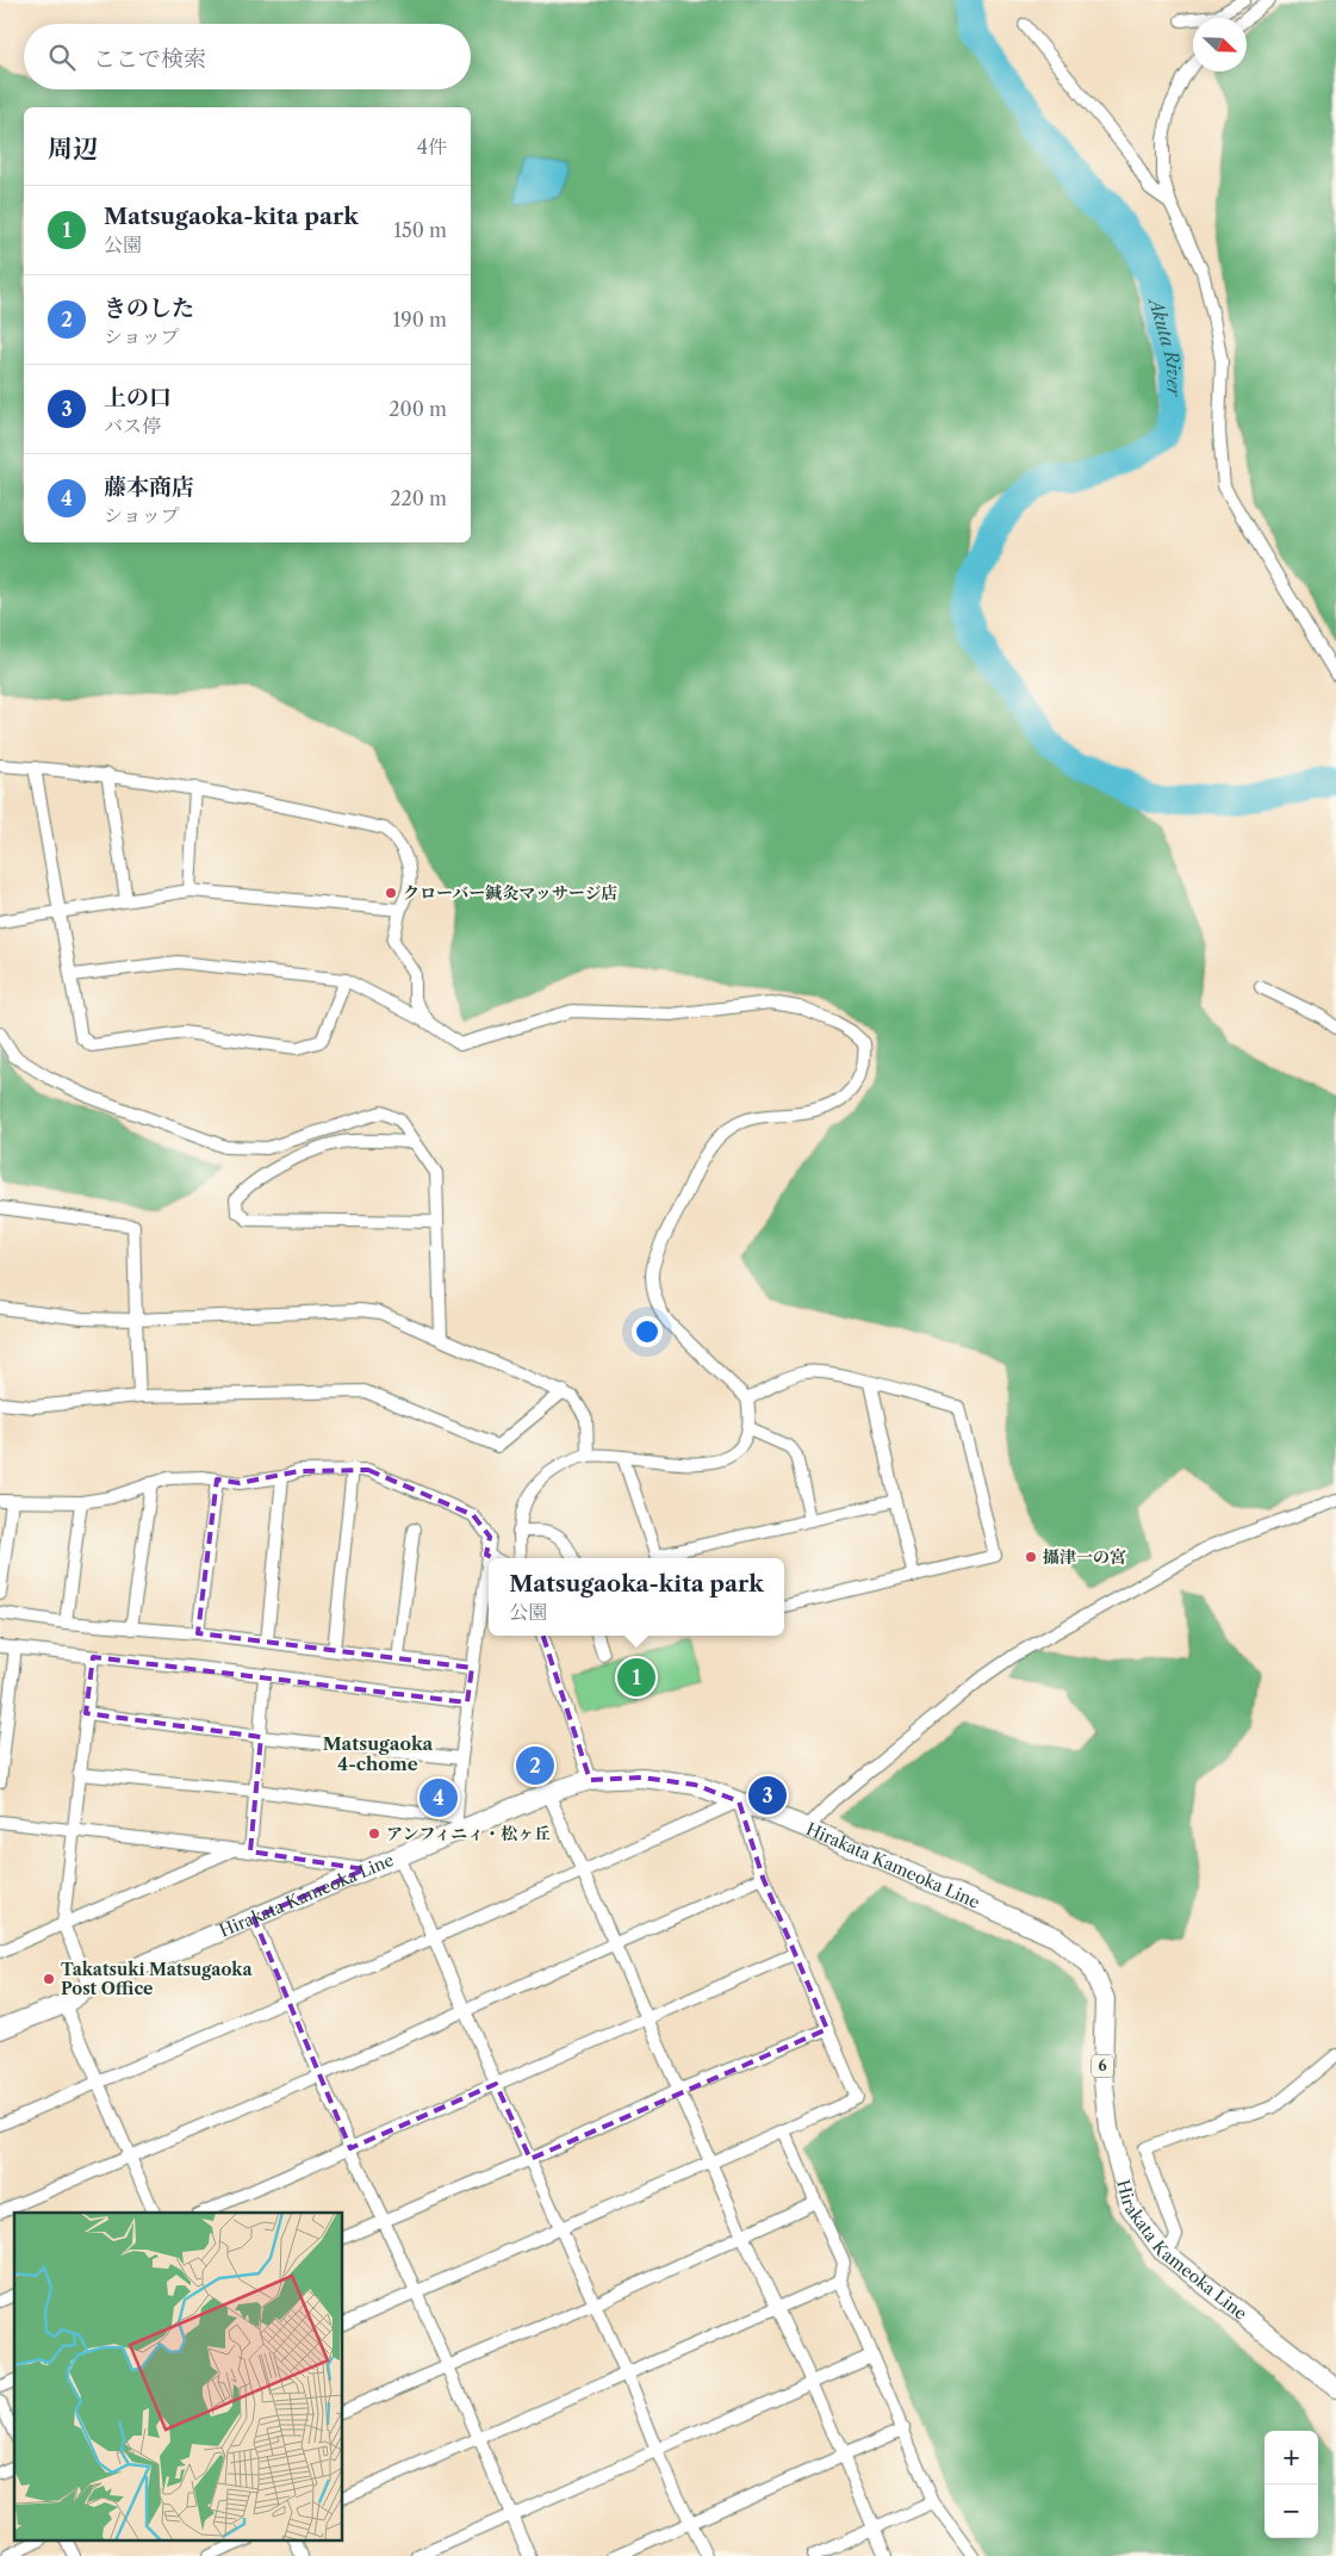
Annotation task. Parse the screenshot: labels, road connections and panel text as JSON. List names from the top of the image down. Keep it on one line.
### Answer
{"streets":{"main road":["Hirakata Kameoka Line","6"]},"districts":["Matsugaoka 4-chome"],"water":["Akuta River"],"places":["クローバー鍼灸マッサージ店","攝津一の宮","アンフィニィ・松ヶ丘","Takatsuki Matsugaoka Post Office"],"north":"bottom right","page":{"search":"ここで検索","heading":["周辺","4件"],"list":[{"mark":"1","name":"Matsugaoka-kita park","note":"公園","value":"150 m"},{"mark":"2","name":"きのした","note":"ショップ","value":"190 m"},{"mark":"3","name":"上の口","note":"バス停","value":"200 m"},{"mark":"4","name":"藤本商店","note":"ショップ","value":"220 m"}],"popup":["Matsugaoka-kita park","公園"],"pins":["1","2","3","4"],"map_buttons":["+","−"]}}
